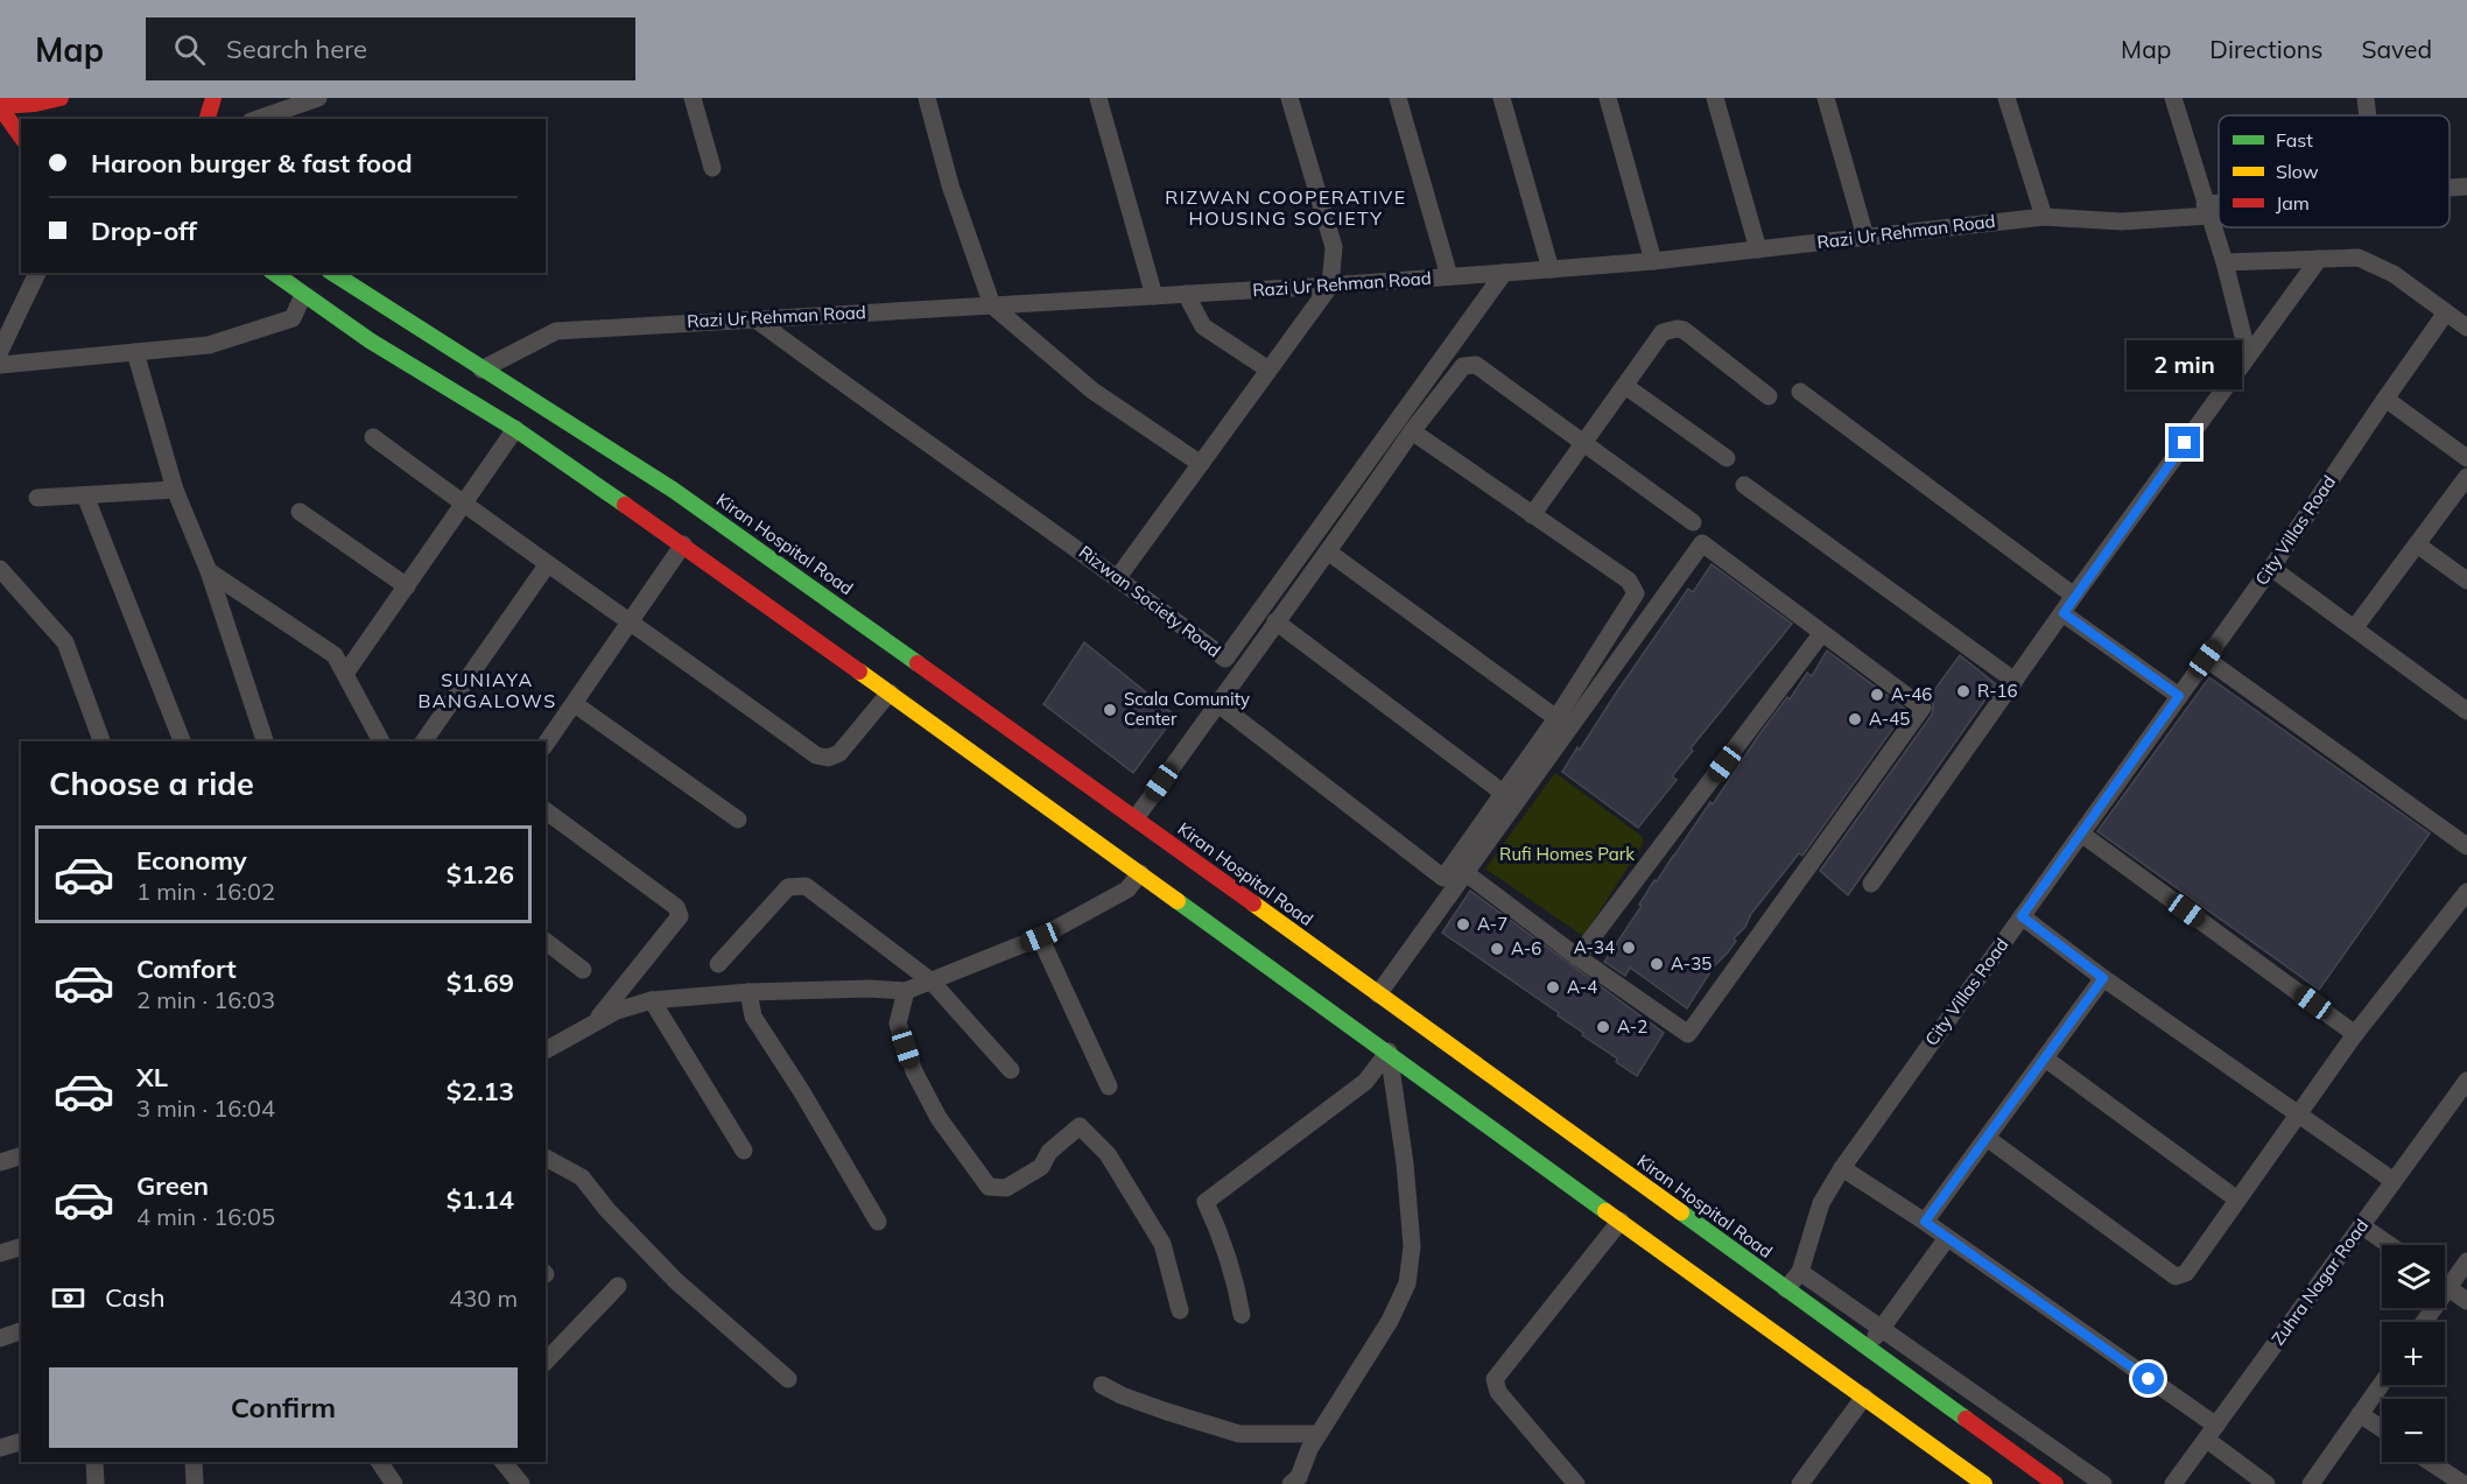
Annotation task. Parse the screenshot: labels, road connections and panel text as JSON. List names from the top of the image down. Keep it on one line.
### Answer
{"streets":{"main road":["Kiran Hospital Road"],"street":["Razi Ur Rehman Road","City Villas Road","Rizwan Society Road","Zuhra Nagar Road"]},"crossings":[["Razi Ur Rehman Road","Kiran Hospital Road"],["Razi Ur Rehman Road","Rizwan Society Road"]],"districts":["RIZWAN COOPERATIVE HOUSING SOCIETY","SUNIAYA BANGALOWS"],"parks":["Rufi Homes Park"],"places":["R-16","A-46","Scala Comunity Center","A-45","A-7","A-34","A-6","A-35","A-4","A-2"],"legend":["Fast","Slow","Jam"],"page":{"header":"Map","search":"Search here","nav":["Map","Directions","Saved"],"banner":["Haroon burger & fast food","Drop-off"],"bubble":"2 min","heading":"Choose a ride","list":[{"name":"Economy","note":"1 min · 16:02","value":"$1.26"},{"name":"Comfort","note":"2 min · 16:03","value":"$1.69"},{"name":"XL","note":"3 min · 16:04","value":"$2.13"},{"name":"Green","note":"4 min · 16:05","value":"$1.14"}],"map_buttons":["+","−"],"pay":["Cash","430 m"],"buttons":"Confirm"}}
